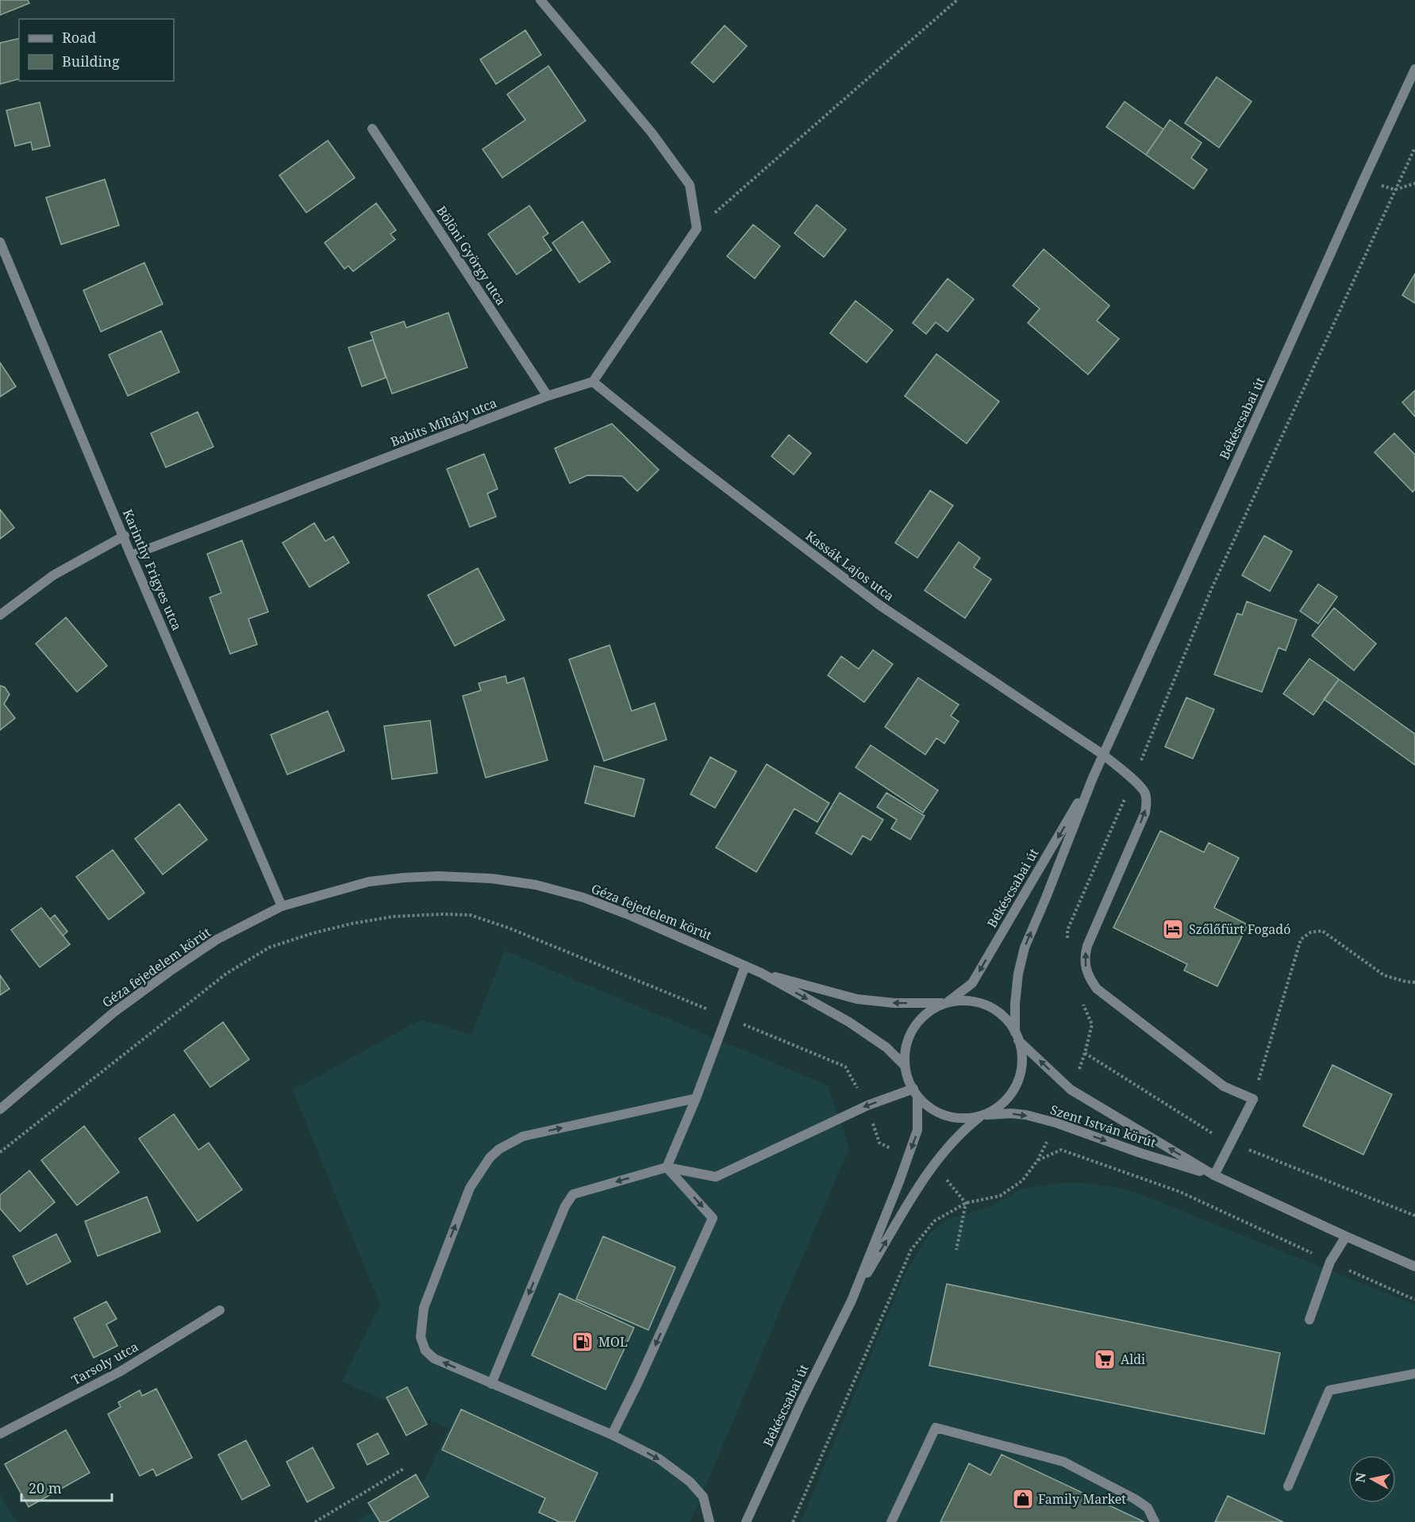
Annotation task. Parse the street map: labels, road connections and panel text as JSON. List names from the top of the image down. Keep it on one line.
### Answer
{"streets":{"street":["Bölöni György utca","Békéscsabai út","Babits Mihály utca","Kassák Lajos utca","Karinthy Frigyes utca","Géza fejedelem körút","Szent István körút","Tarsoly utca"]},"crossings":[["Bölöni György utca","Babits Mihály utca"],["Békéscsabai út","Kassák Lajos utca"],["Békéscsabai út","Géza fejedelem körút"],["Békéscsabai út","Szent István körút"],["Babits Mihály utca","Kassák Lajos utca"],["Babits Mihály utca","Karinthy Frigyes utca"],["Karinthy Frigyes utca","Géza fejedelem körút"],["Géza fejedelem körút","Szent István körút"]],"places":{"hotel":["Szőlőfürt Fogadó"],"fuel station":["MOL"],"supermarket":["Aldi"],"shop":["Family Market"]},"legend":["Road","Building"],"scale_bar":"20 m","north":"left"}
